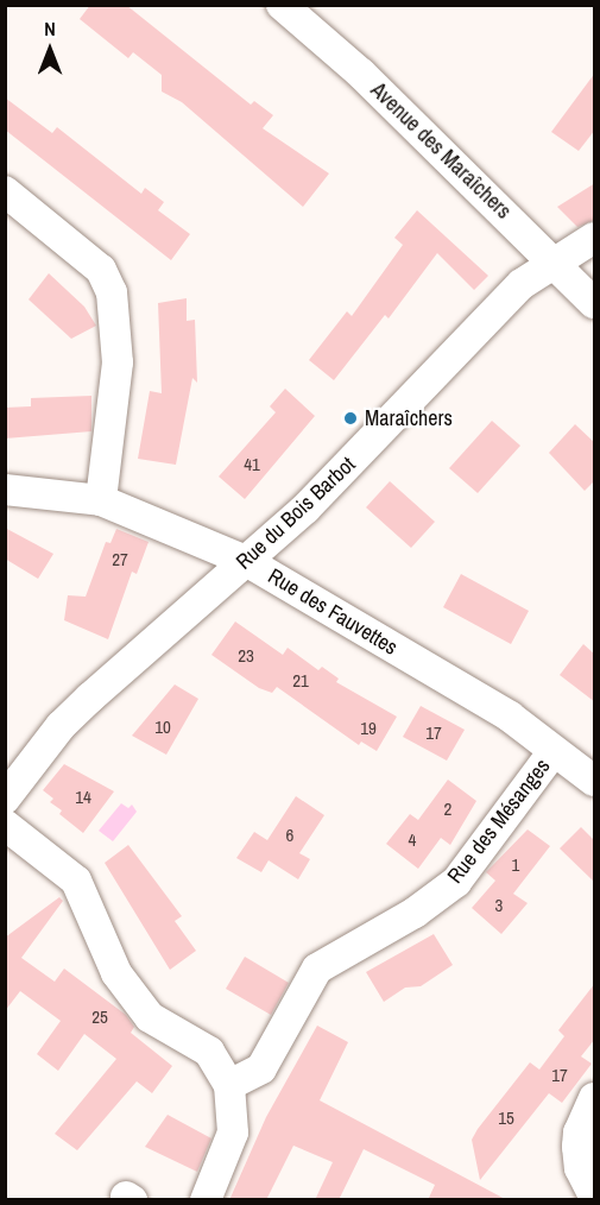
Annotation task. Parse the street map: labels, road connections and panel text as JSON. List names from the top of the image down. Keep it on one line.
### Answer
{"streets":{"street":["Avenue des Maraîchers","Rue du Bois Barbot","Rue des Fauvettes","Rue des Mésanges"]},"crossings":[["Avenue des Maraîchers","Rue du Bois Barbot"],["Rue du Bois Barbot","Rue des Fauvettes"],["Rue des Fauvettes","Rue des Mésanges"]],"places":["Maraîchers"],"house_numbers":["41","27","23","21","10","19","17","14","2","6","4","1","3","25","17","15"],"north":"top"}
